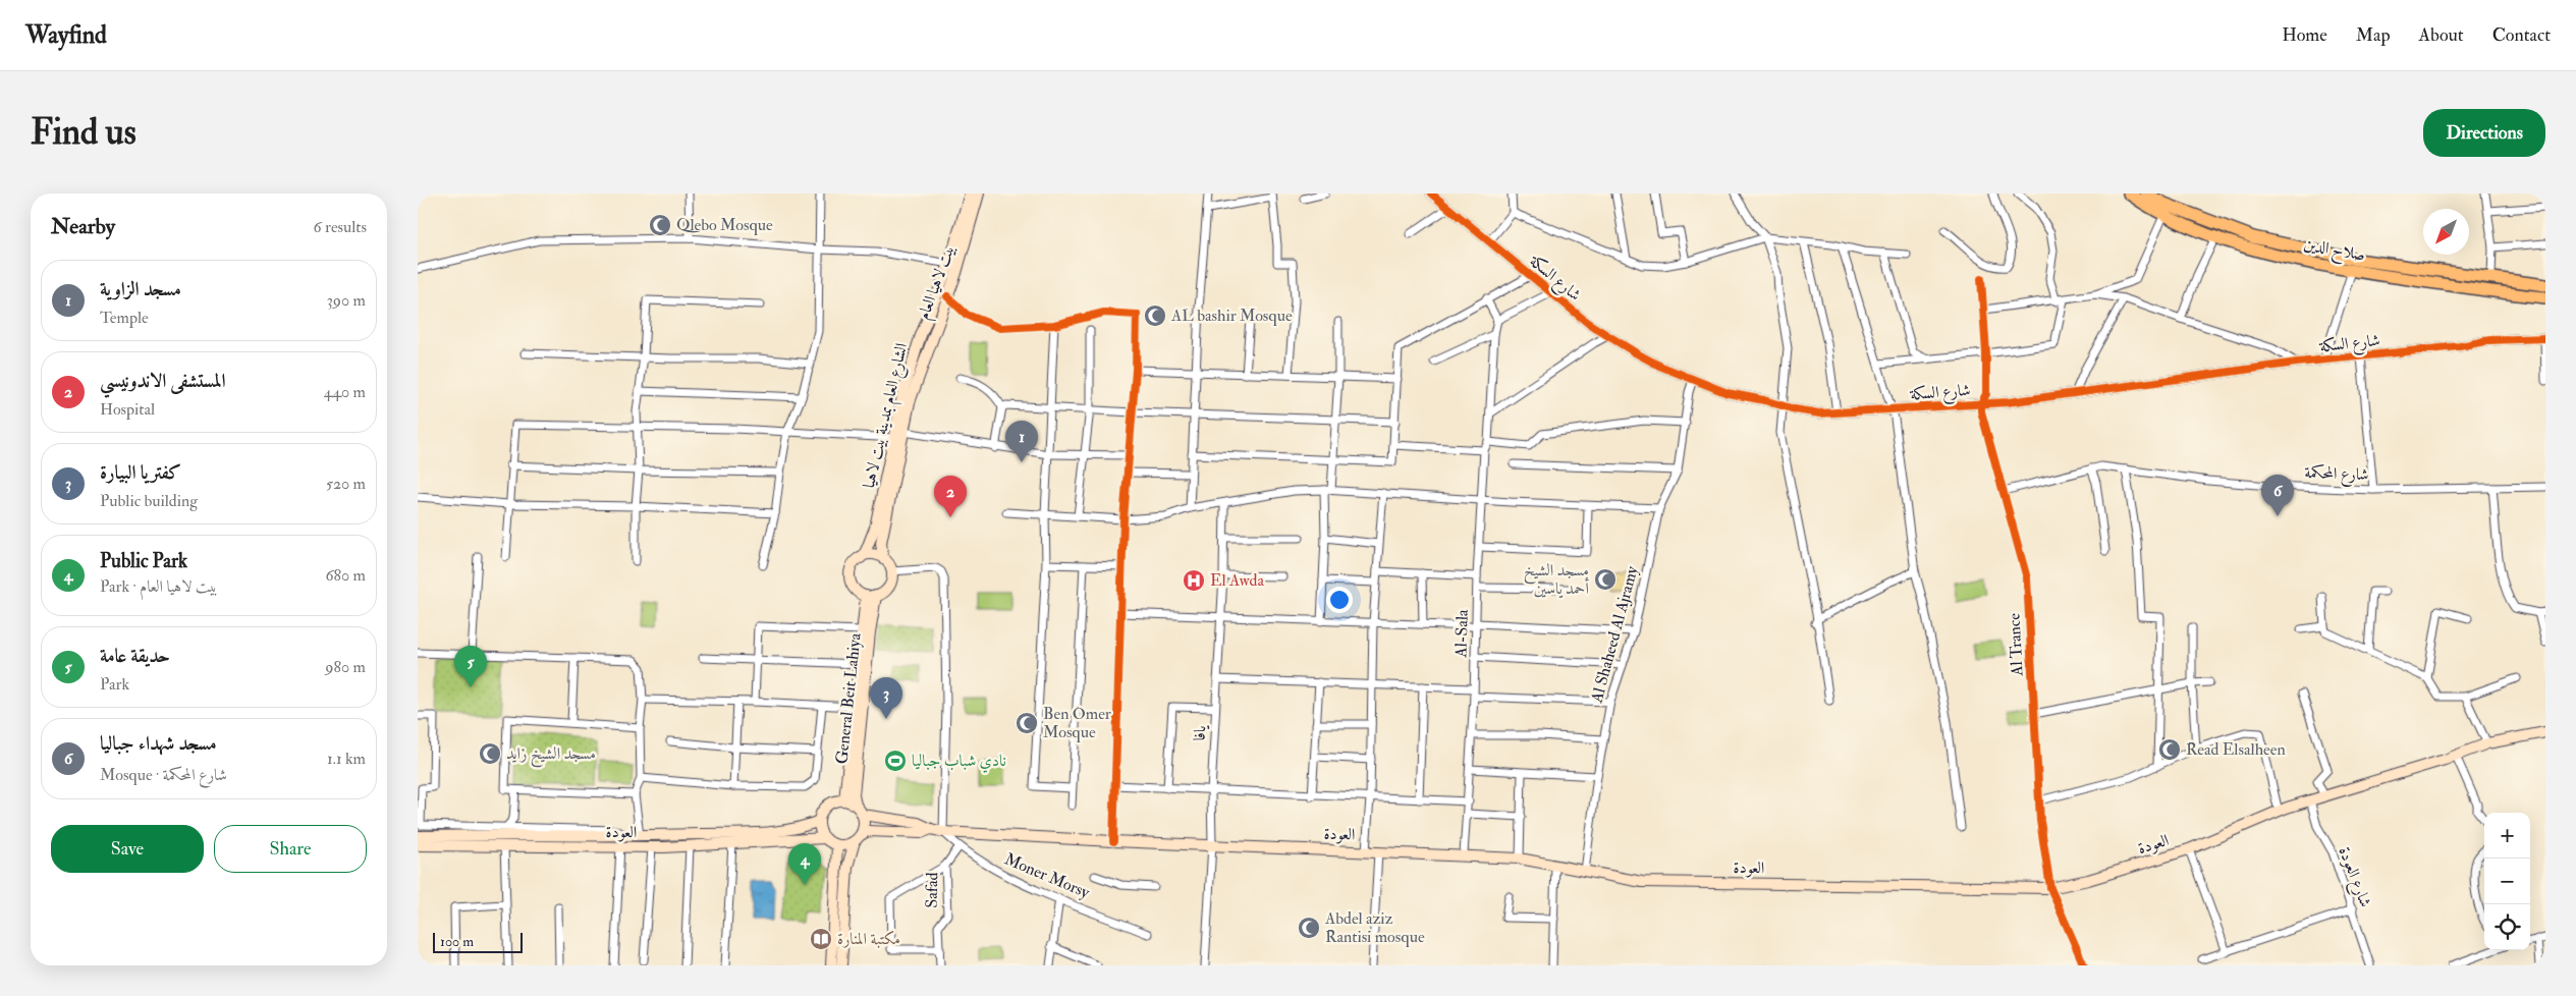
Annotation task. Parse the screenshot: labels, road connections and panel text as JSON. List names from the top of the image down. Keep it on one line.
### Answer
{"streets":{"highway":["صلاح الدين"],"main road":["بيت لاهيا العام","الشارع العام بمدينة بيت لاهيا","General Beit Lahiya","العودة"],"street":["شارع السكة","شارع المحكمة","Al-Sala","Al Shaheed Al Ajramy","Al Trance","يافا","Moner Morsy","شارع العودة","Safad"]},"crossings":[["شارع السكة","Al Shaheed Al Ajramy"],["شارع السكة","Al Trance"],["بيت لاهيا العام","الشارع العام بمدينة بيت لاهيا"],["بيت لاهيا العام","General Beit Lahiya"],["الشارع العام بمدينة بيت لاهيا","General Beit Lahiya"],["شارع المحكمة","Al Trance"],["Al-Sala","العودة"],["Al Shaheed Al Ajramy","العودة"],["Al Trance","العودة"],["General Beit Lahiya","العودة"],["يافا","العودة"],["العودة","Moner Morsy"],["العودة","شارع العودة"],["Moner Morsy","Safad"]],"places":{"mosque":["Qlebo Mosque","AL bashir Mosque","مسجد الشيخ أحمد ياسين","Ben Omer Mosque","Read Elsalheen","مسجد الشيخ زايد","Abdel aziz Rantisi mosque"],"hospital":["El Awda"],"sports":["نادي شباب جباليا"],"library":["مكتبة المنارة"]},"scale_bar":"100 m","north":"bottom left","page":{"header":"Wayfind","nav":["Home","Map","About","Contact"],"buttons":["Directions",["Save","Share"]],"title":"Find us","heading":["Nearby","6 results"],"list":[{"mark":"1","name":"مسجد الزاوية","note":"Temple","value":"390 m"},{"mark":"2","name":"المستشفى الاندونيسي","note":"Hospital","value":"440 m"},{"mark":"3","name":"كفتريا البيارة","note":"Public building","value":"520 m"},{"mark":"4","name":"Public Park","note":"Park · بيت لاهيا العام","value":"680 m"},{"mark":"5","name":"حديقة عامة","note":"Park","value":"980 m"},{"mark":"6","name":"مسجد شهداء جباليا","note":"Mosque · شارع المحكمة","value":"1.1 km"}],"pins":["1","6","2","5","3","4"],"map_buttons":["+","−"],"scale":"100 m"}}
